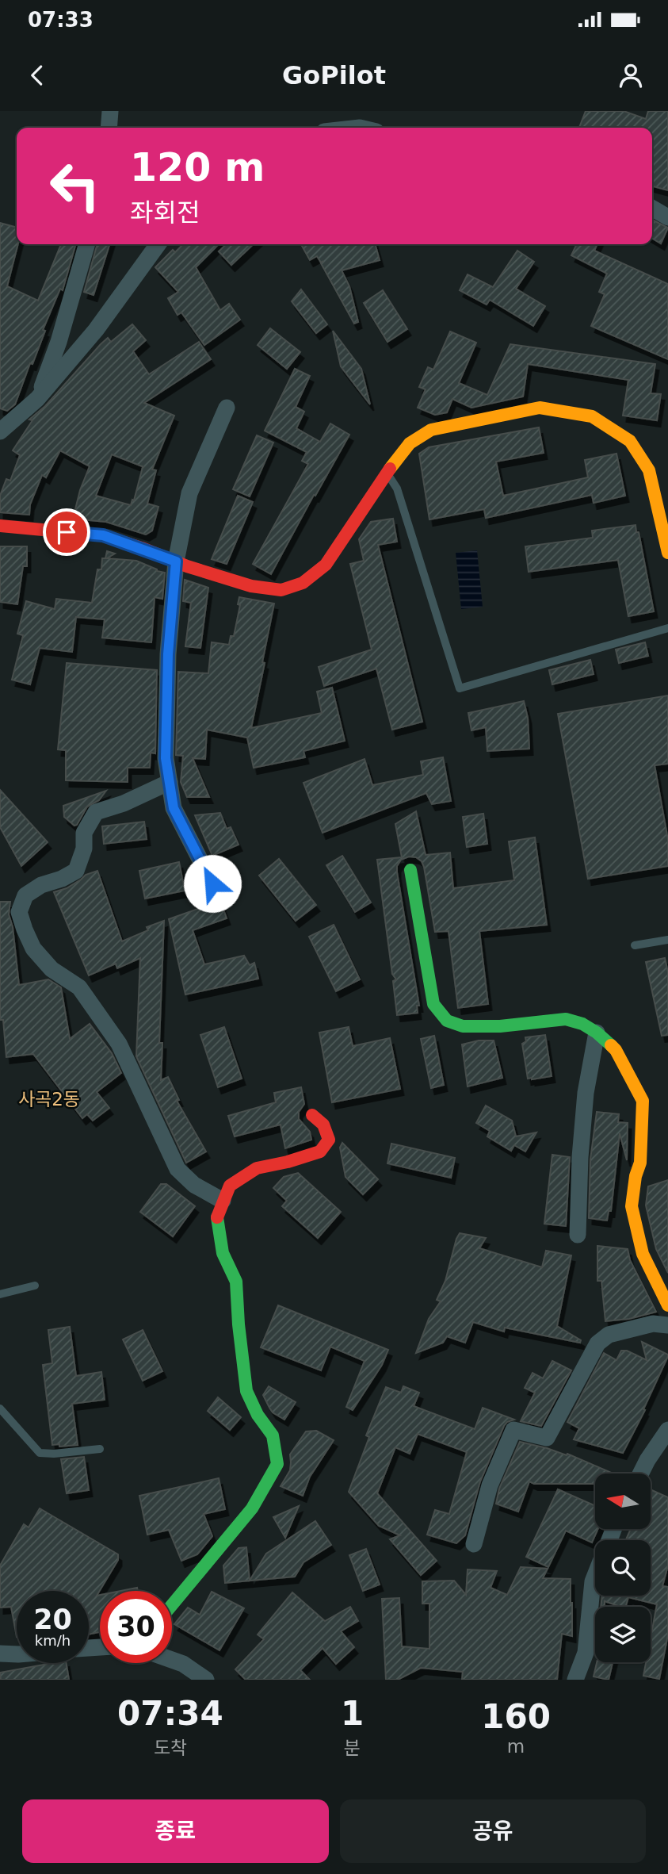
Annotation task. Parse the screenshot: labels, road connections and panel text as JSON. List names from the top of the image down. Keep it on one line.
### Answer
{"districts":["사곡2동"],"north":"left","page":{"status":"07:33","header":"GoPilot","turn":["120 m","좌회전"],"speed":"20 km/h","limit":"30","eta":["07:34","도착","1","분","160","m"],"buttons":["종료","공유"]}}
